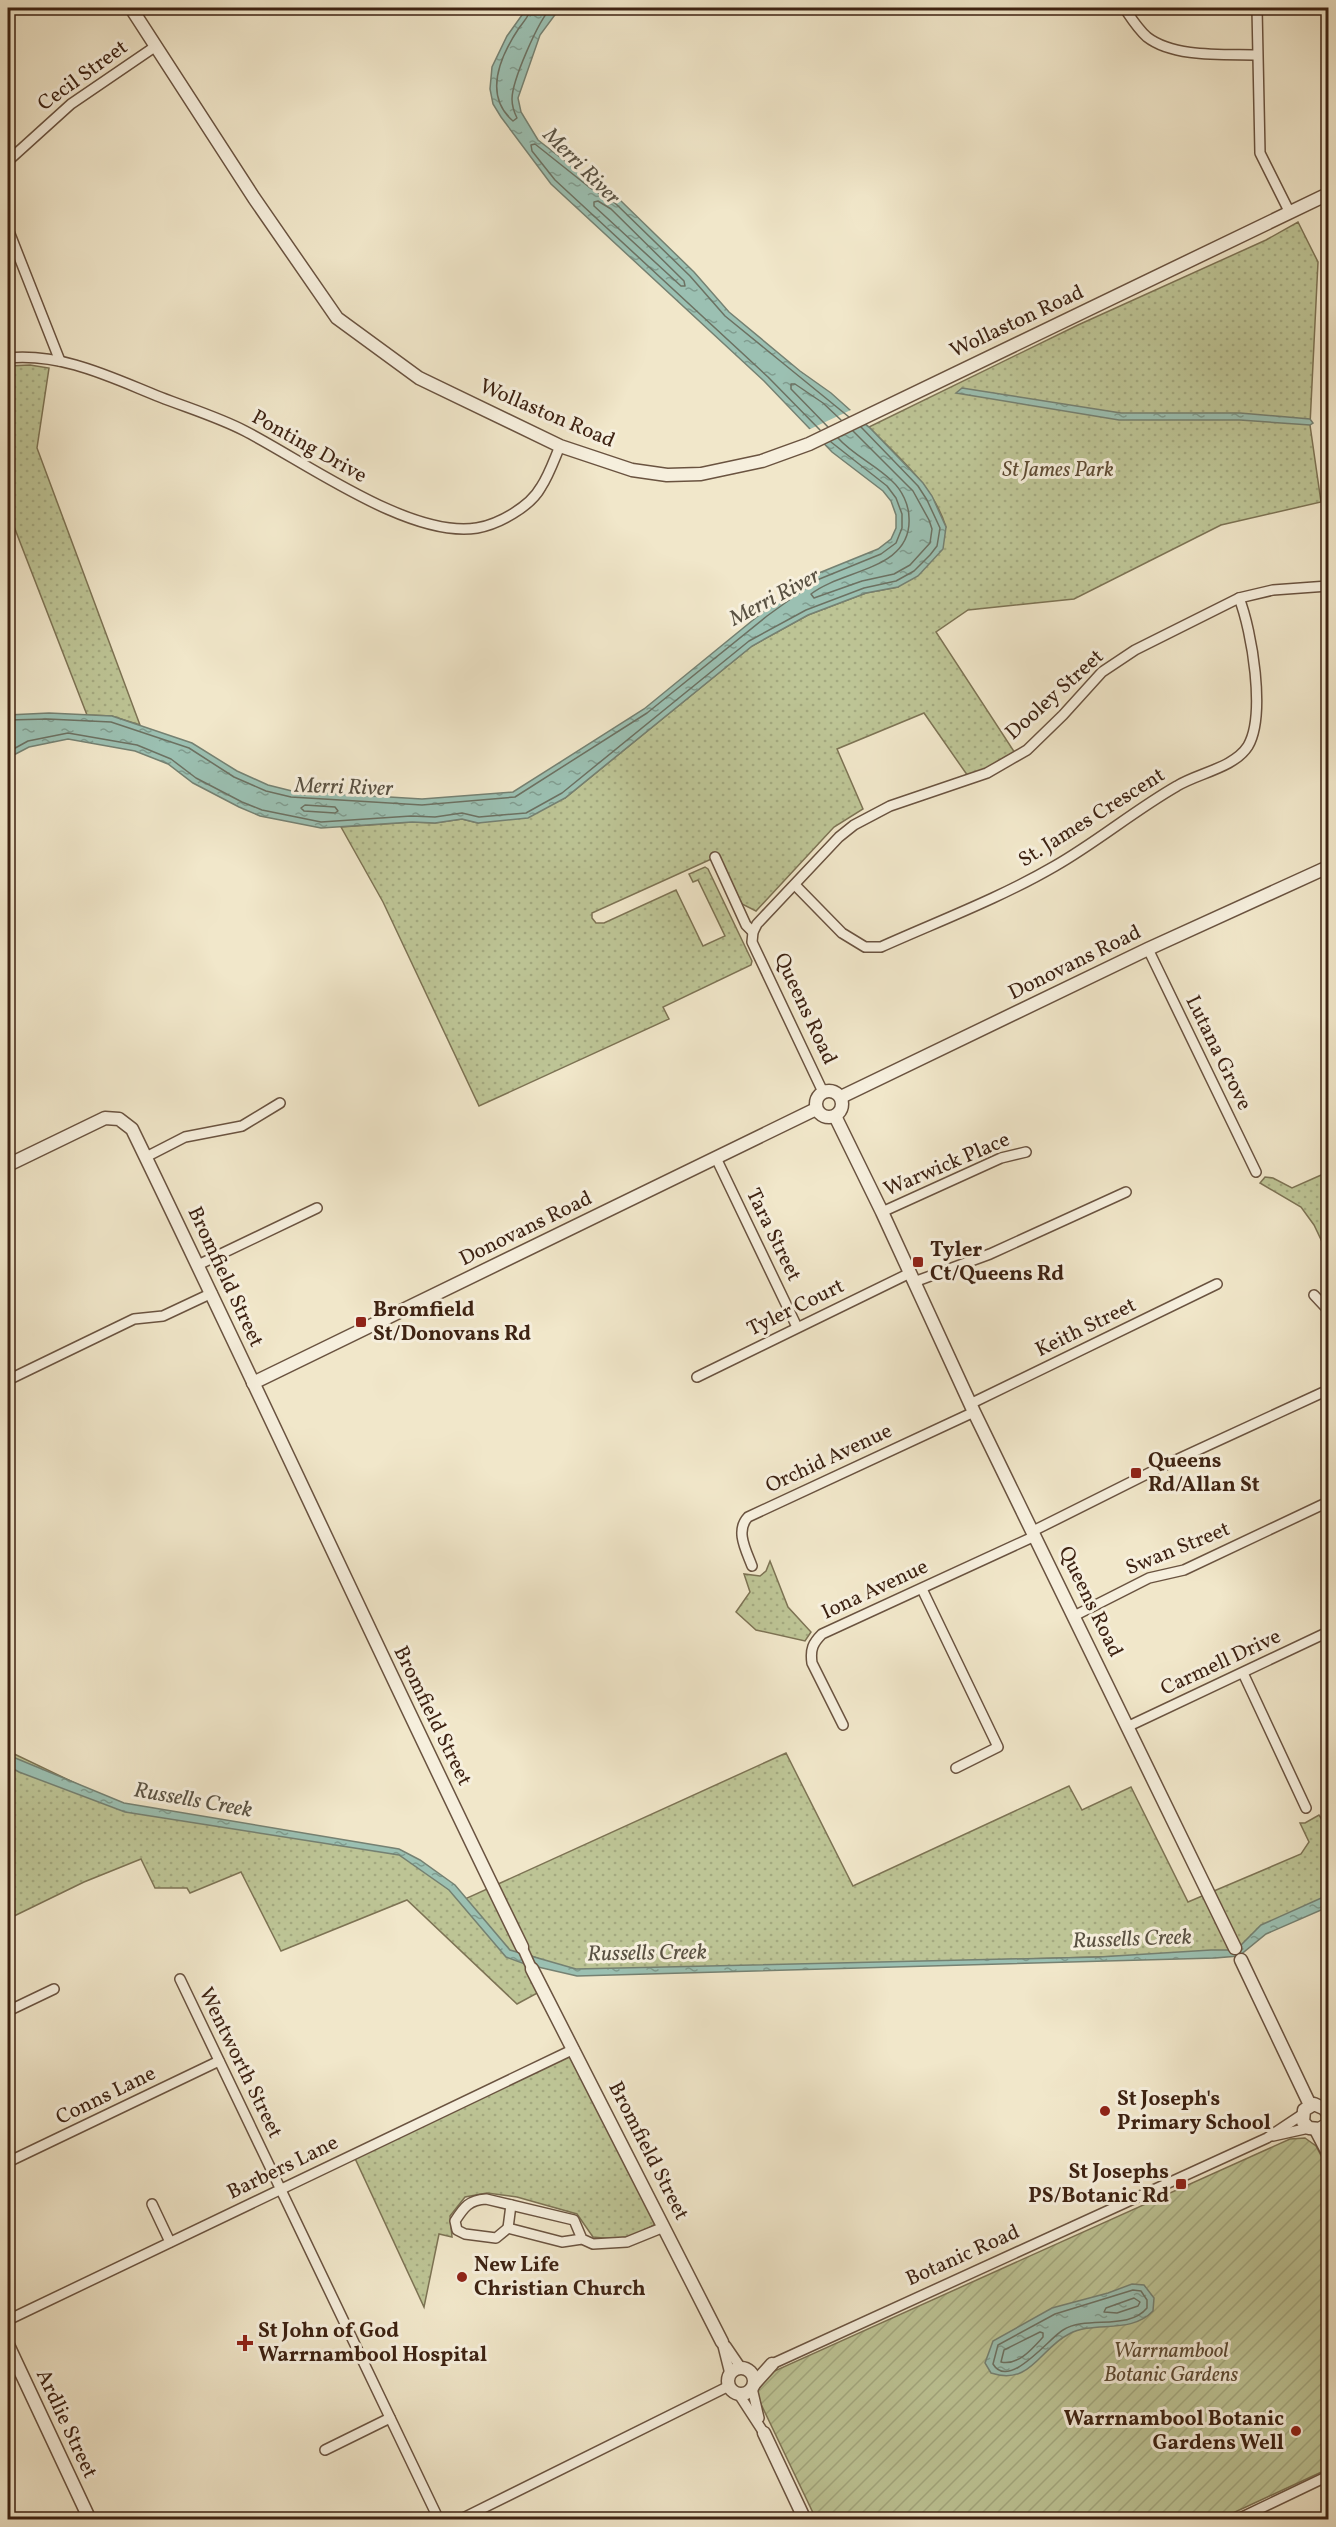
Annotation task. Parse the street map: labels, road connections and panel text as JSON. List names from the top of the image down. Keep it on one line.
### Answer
{"streets":{"street":["Cecil Street","Wollaston Road","Ponting Drive","Dooley Street","St. James Crescent","Donovans Road","Queens Road","Lutana Grove","Warwick Place","Tara Street","Bromfield Street","Tyler Court","Keith Street","Orchid Avenue","Swan Street","Iona Avenue","Carmell Drive","Wentworth Street","Conns Lane","Barbers Lane","Botanic Road","Ardlie Street"]},"crossings":[["Cecil Street","Wollaston Road"],["Wollaston Road","Ponting Drive"],["Dooley Street","St. James Crescent"],["Dooley Street","Queens Road"],["Donovans Road","Queens Road"],["Donovans Road","Lutana Grove"],["Donovans Road","Tara Street"],["Donovans Road","Bromfield Street"],["Queens Road","Warwick Place"],["Queens Road","Tyler Court"],["Queens Road","Keith Street"],["Queens Road","Orchid Avenue"],["Queens Road","Swan Street"],["Queens Road","Iona Avenue"],["Queens Road","Carmell Drive"],["Queens Road","Botanic Road"],["Tara Street","Tyler Court"],["Bromfield Street","Barbers Lane"],["Bromfield Street","Botanic Road"],["Keith Street","Orchid Avenue"],["Wentworth Street","Conns Lane"],["Wentworth Street","Barbers Lane"]],"water":["Merri River","Russells Creek"],"parks":["St James Park","Warrnambool Botanic Gardens"],"places":{"transit":["Tyler Ct/Queens Rd","Bromfield St/Donovans Rd","Queens Rd/Allan St","St Josephs PS/Botanic Rd"],"other":["St Joseph's Primary School","New Life Christian Church","Warrnambool Botanic Gardens Well"],"health":["St John of God Warrnambool Hospital"]}}
